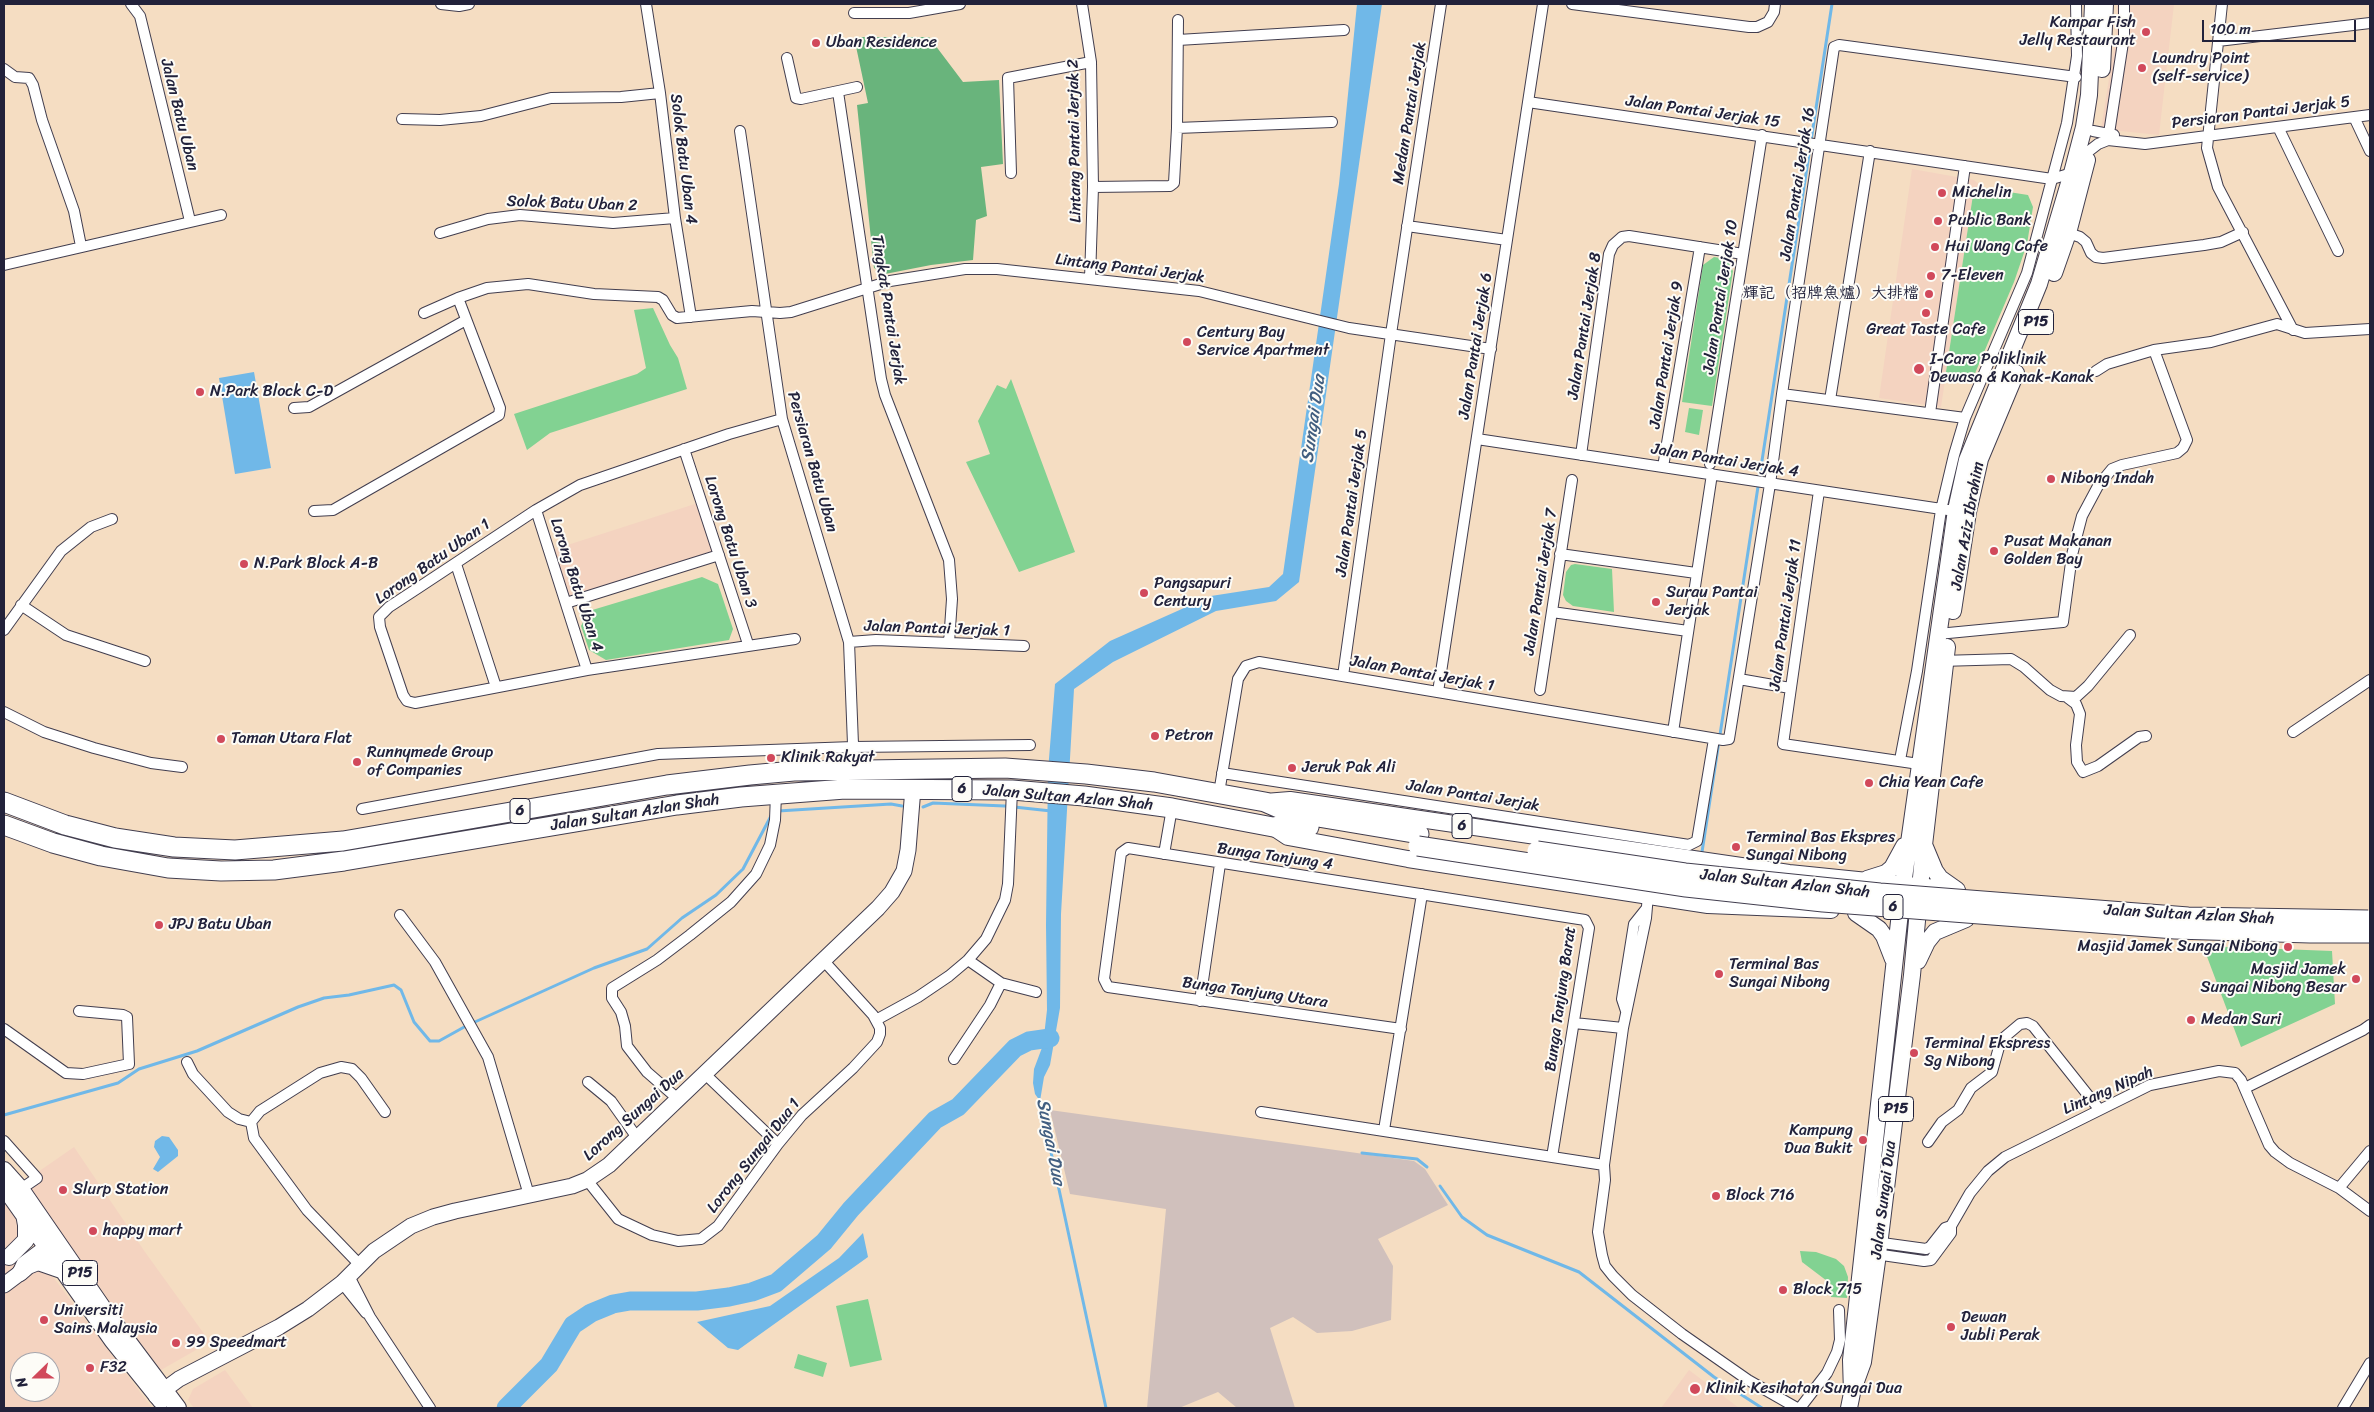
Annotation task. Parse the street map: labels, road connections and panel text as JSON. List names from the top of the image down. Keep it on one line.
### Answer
{"streets":{"highway":["6","Jalan Sultan Azlan Shah"],"main road":["P15","Jalan Aziz Ibrahim","Jalan Sungai Dua"],"street":["Jalan Pantai Jerjak 15","Medan Pantai Jerjak","Persiaran Pantai Jerjak 5","Jalan Batu Uban","Lintang Pantai Jerjak 2","Solok Batu Uban 4","Jalan Pantai Jerjak 16","Solok Batu Uban 2","Lintang Pantai Jerjak","Jalan Pantai Jerjak 10","Tingkat Pantai Jerjak","Jalan Pantai Jerjak 8","Jalan Pantai Jerjak 6","Jalan Pantai Jerjak 9","Jalan Pantai Jerjak 4","Persiaran Batu Uban","Jalan Pantai Jerjak 5","Lorong Batu Uban 3","Lorong Batu Uban 1","Jalan Pantai Jerjak 7","Lorong Batu Uban 4","Jalan Pantai Jerjak 11","Jalan Pantai Jerjak 1","Jalan Pantai Jerjak","Bunga Tanjung 4","Bunga Tanjung Utara","Bunga Tanjung Barat","Lintang Nipah","Lorong Sungai Dua","Lorong Sungai Dua 1"]},"crossings":[["Jalan Pantai Jerjak 15","Jalan Pantai Jerjak 16"],["Jalan Pantai Jerjak 15","Jalan Pantai Jerjak 10"],["Jalan Pantai Jerjak 15","Jalan Pantai Jerjak 6"],["Jalan Pantai Jerjak 15","Jalan Aziz Ibrahim"],["Medan Pantai Jerjak","Lintang Pantai Jerjak"],["Medan Pantai Jerjak","Jalan Pantai Jerjak 5"],["Persiaran Pantai Jerjak 5","Jalan Aziz Ibrahim"],["Lintang Pantai Jerjak 2","Lintang Pantai Jerjak"],["Solok Batu Uban 4","Solok Batu Uban 2"],["Solok Batu Uban 4","Lintang Pantai Jerjak"],["Jalan Pantai Jerjak 16","Jalan Pantai Jerjak 4"],["Jalan Pantai Jerjak 16","Jalan Pantai Jerjak 1"],["Jalan Pantai Jerjak 16","Jalan Pantai Jerjak"],["Lintang Pantai Jerjak","Tingkat Pantai Jerjak"],["Lintang Pantai Jerjak","Jalan Pantai Jerjak 6"],["Lintang Pantai Jerjak","Persiaran Batu Uban"],["Lintang Pantai Jerjak","Jalan Pantai Jerjak 5"],["Jalan Pantai Jerjak 10","Jalan Pantai Jerjak 8"],["Jalan Pantai Jerjak 10","Jalan Pantai Jerjak 4"],["Jalan Pantai Jerjak 10","Jalan Pantai Jerjak 1"],["Tingkat Pantai Jerjak","Jalan Pantai Jerjak 1"],["P15","Jalan Aziz Ibrahim"],["P15","Jalan Sultan Azlan Shah"],["P15","Lorong Sungai Dua"],["P15","Jalan Sungai Dua"],["Jalan Pantai Jerjak 8","Jalan Pantai Jerjak 9"],["Jalan Pantai Jerjak 8","Jalan Pantai Jerjak 4"],["Jalan Pantai Jerjak 6","Jalan Pantai Jerjak 4"],["Jalan Pantai Jerjak 6","Jalan Pantai Jerjak 1"],["Jalan Pantai Jerjak 9","Jalan Pantai Jerjak 4"],["Jalan Pantai Jerjak 4","Jalan Aziz Ibrahim"],["Jalan Pantai Jerjak 4","Jalan Pantai Jerjak 11"],["Persiaran Batu Uban","Lorong Batu Uban 1"],["Persiaran Batu Uban","Jalan Pantai Jerjak 1"],["Persiaran Batu Uban","Jalan Sultan Azlan Shah"],["Jalan Pantai Jerjak 5","Jalan Pantai Jerjak 1"],["Jalan Aziz Ibrahim","Jalan Sultan Azlan Shah"],["Lorong Batu Uban 3","Lorong Batu Uban 1"],["Lorong Batu Uban 1","Lorong Batu Uban 4"],["Jalan Pantai Jerjak 1","Jalan Pantai Jerjak"],["Jalan Pantai Jerjak 1","Jalan Sultan Azlan Shah"],["Jalan Sultan Azlan Shah","Lorong Sungai Dua"],["Jalan Sultan Azlan Shah","Jalan Sungai Dua"],["Bunga Tanjung 4","Bunga Tanjung Utara"],["Bunga Tanjung 4","Bunga Tanjung Barat"],["Lintang Nipah","Jalan Sungai Dua"],["Lorong Sungai Dua","Lorong Sungai Dua 1"]],"water":["Sungai Dua"],"places":["Kampar Fish Jelly Restaurant","Uban Residence","Laundry Point (self-service)","Michelin","Public Bank","Hui Wang Cafe","7-Eleven","輝記（招牌魚爐）大排檔","Great Taste Cafe","Century Bay Service Apartment","I-Care Poliklinik Dewasa & Kanak-Kanak","N.Park Block C-D","Nibong Indah","Pusat Makanan Golden Bay","N.Park Block A-B","Pangsapuri Century","Surau Pantai Jerjak","Petron","Taman Utara Flat","Klinik Rakyat","Runnymede Group of Companies","Jeruk Pak Ali","Chia Yean Cafe","Terminal Bas Ekspres Sungai Nibong","JPJ Batu Uban","Masjid Jamek Sungai Nibong","Terminal Bas Sungai Nibong","Masjid Jamek Sungai Nibong Besar","Medan Suri","Terminal Ekspress Sg Nibong","Kampung Dua Bukit","Slurp Station","Block 716","happy mart","Block 715","Universiti Sains Malaysia","Dewan Jubli Perak","99 Speedmart","F32","Klinik Kesihatan Sungai Dua"],"scale_bar":"100 m","north":"left"}
